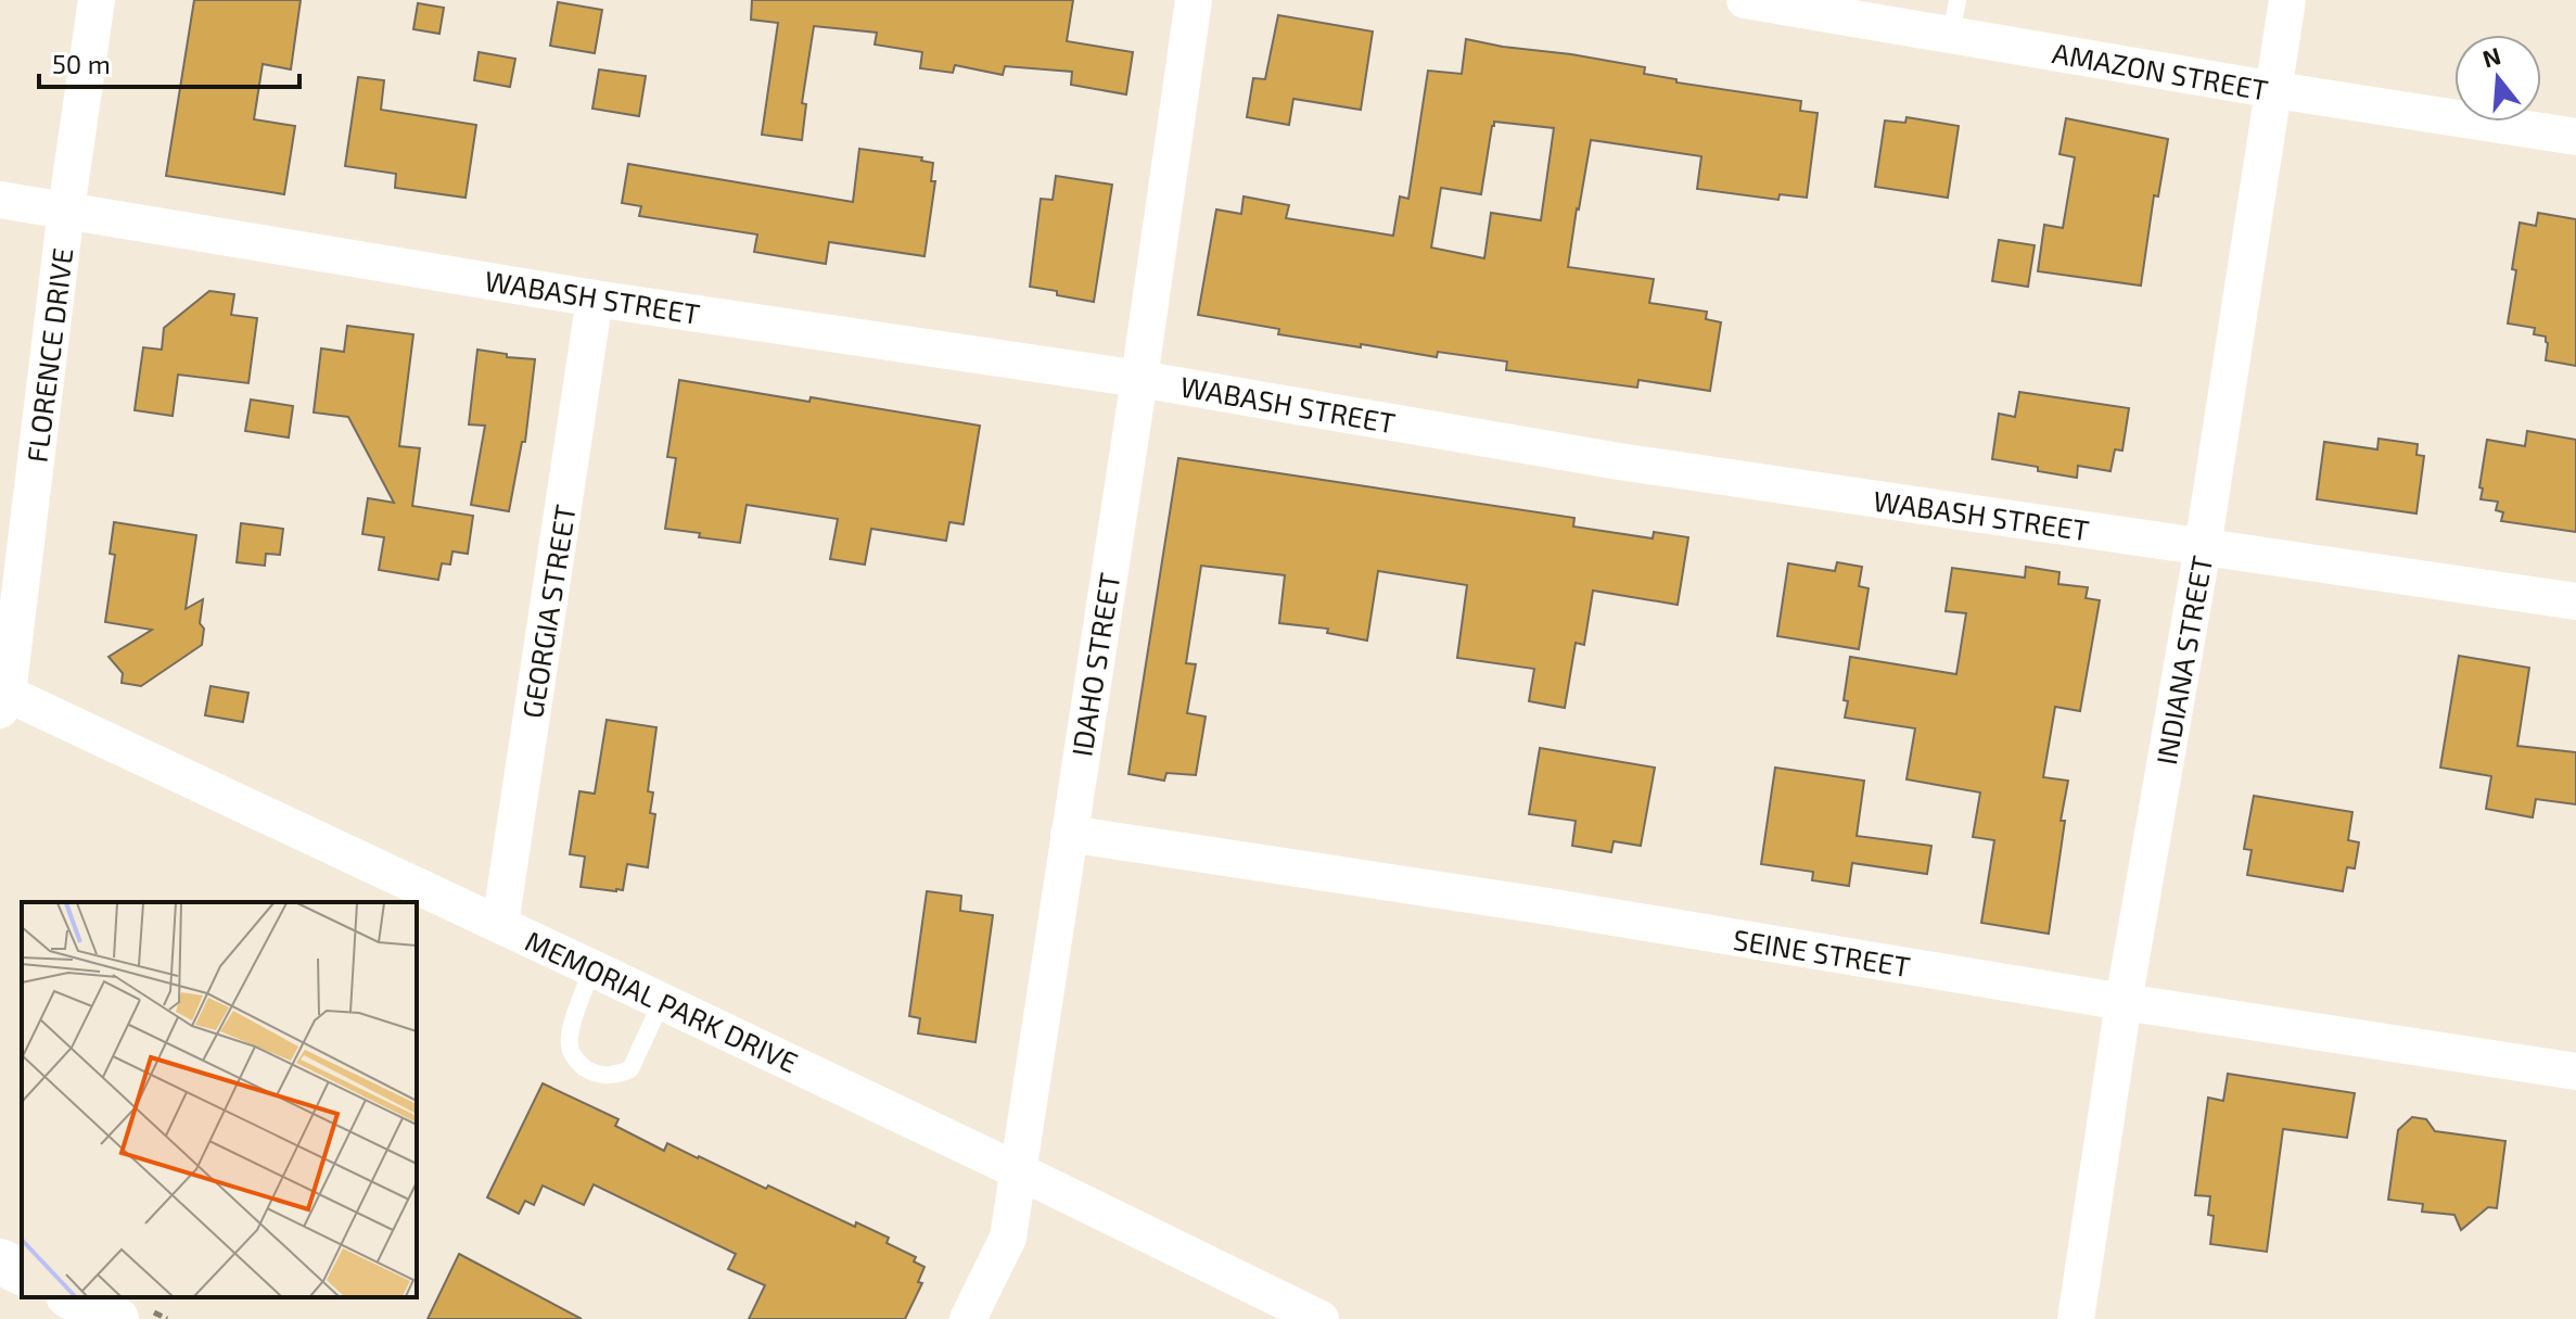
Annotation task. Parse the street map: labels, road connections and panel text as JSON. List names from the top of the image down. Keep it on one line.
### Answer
{"streets":{"street":["AMAZON STREET","WABASH STREET","FLORENCE DRIVE","GEORGIA STREET","INDIANA STREET","IDAHO STREET","SEINE STREET","MEMORIAL PARK DRIVE"]},"crossings":[["AMAZON STREET","INDIANA STREET"],["WABASH STREET","FLORENCE DRIVE"],["WABASH STREET","GEORGIA STREET"],["WABASH STREET","INDIANA STREET"],["WABASH STREET","IDAHO STREET"],["FLORENCE DRIVE","MEMORIAL PARK DRIVE"],["GEORGIA STREET","MEMORIAL PARK DRIVE"],["INDIANA STREET","SEINE STREET"],["IDAHO STREET","SEINE STREET"],["IDAHO STREET","MEMORIAL PARK DRIVE"]],"scale_bar":"50 m","north":"top"}
